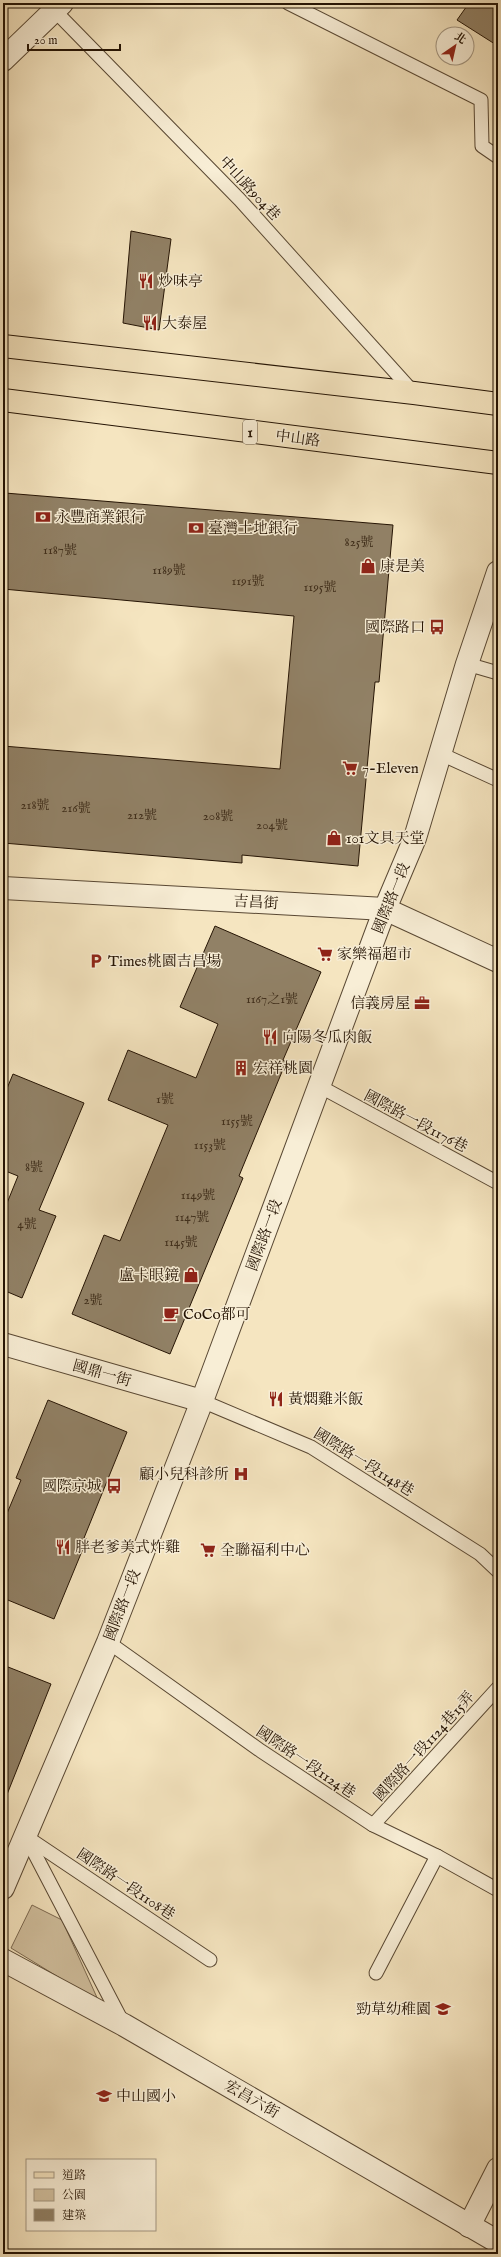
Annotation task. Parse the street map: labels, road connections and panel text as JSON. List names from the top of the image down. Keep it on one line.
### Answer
{"streets":{"main road":["1","中山路"],"street":["國際路一段","吉昌街","國鼎一街","宏昌六街"],"lane":["中山路904巷","國際路一段1176巷","國際路一段1148巷","國際路一段1124巷15弄","國際路一段1124巷","國際路一段1108巷"]},"crossings":[["國際路一段","吉昌街"],["國際路一段","國際路一段1176巷"],["國際路一段","國鼎一街"],["國際路一段","國際路一段1148巷"],["國際路一段","國際路一段1124巷"],["國際路一段","國際路一段1108巷"],["國鼎一街","國際路一段1148巷"],["國際路一段1124巷15弄","國際路一段1124巷"]],"places":{"restaurant":["炒味亭","大泰屋","向陽冬瓜肉飯","黃燜雞米飯","胖老爹美式炸雞"],"bank":["永豐商業銀行","臺灣土地銀行"],"shop":["康是美","101文具天堂","盧卡眼鏡"],"bus stop":["國際路口","國際京城"],"supermarket":["7-Eleven","家樂福超市","全聯福利中心"],"parking":["Times桃園吉昌場"],"office":["信義房屋"],"building":["宏祥桃園"],"cafe":["CoCo都可"],"hospital":["顧小兒科診所"],"school or university":["勁草幼稚園","中山國小"]},"house_numbers":["825號","1187號","1189號","1191號","1195號","218號","216號","212號","208號","204號","1167之1號","1號","1155號","1153號","8號","1149號","1147號","4號","1145號","2號"],"legend":["道路","公園","建築"],"scale_bar":"20 m","north":"top right"}
